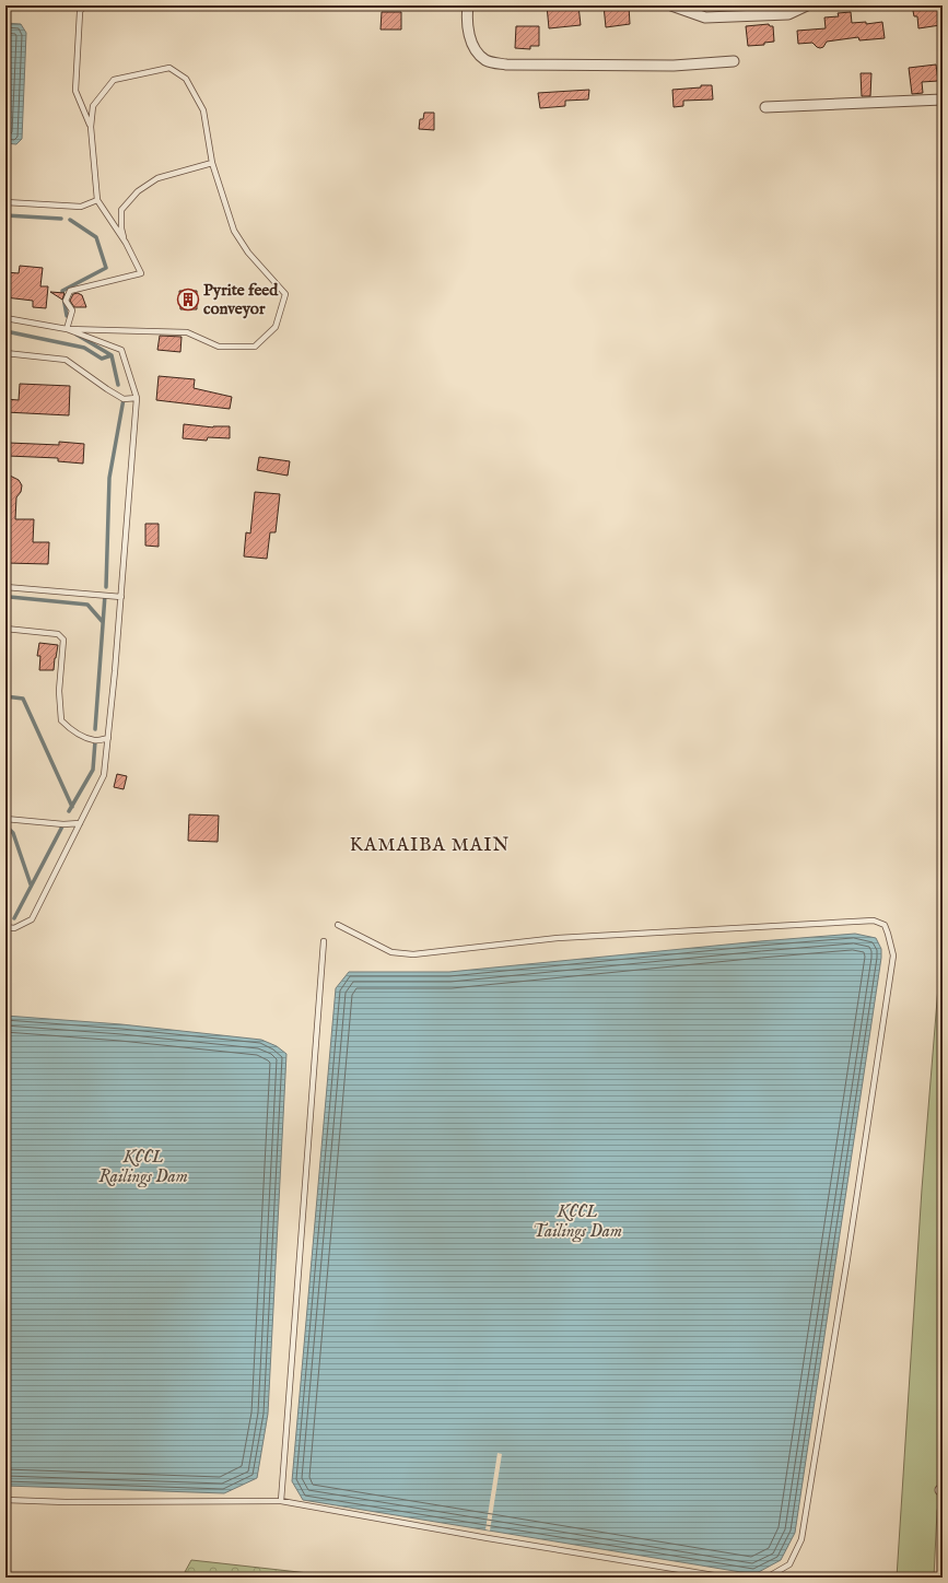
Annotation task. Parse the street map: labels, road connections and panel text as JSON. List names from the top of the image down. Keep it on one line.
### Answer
{"districts":["KAMAIBA MAIN"],"water":["KCCL Railings Dam","KCCL Tailings Dam"],"places":{"building":["Pyrite feed conveyor"]}}
